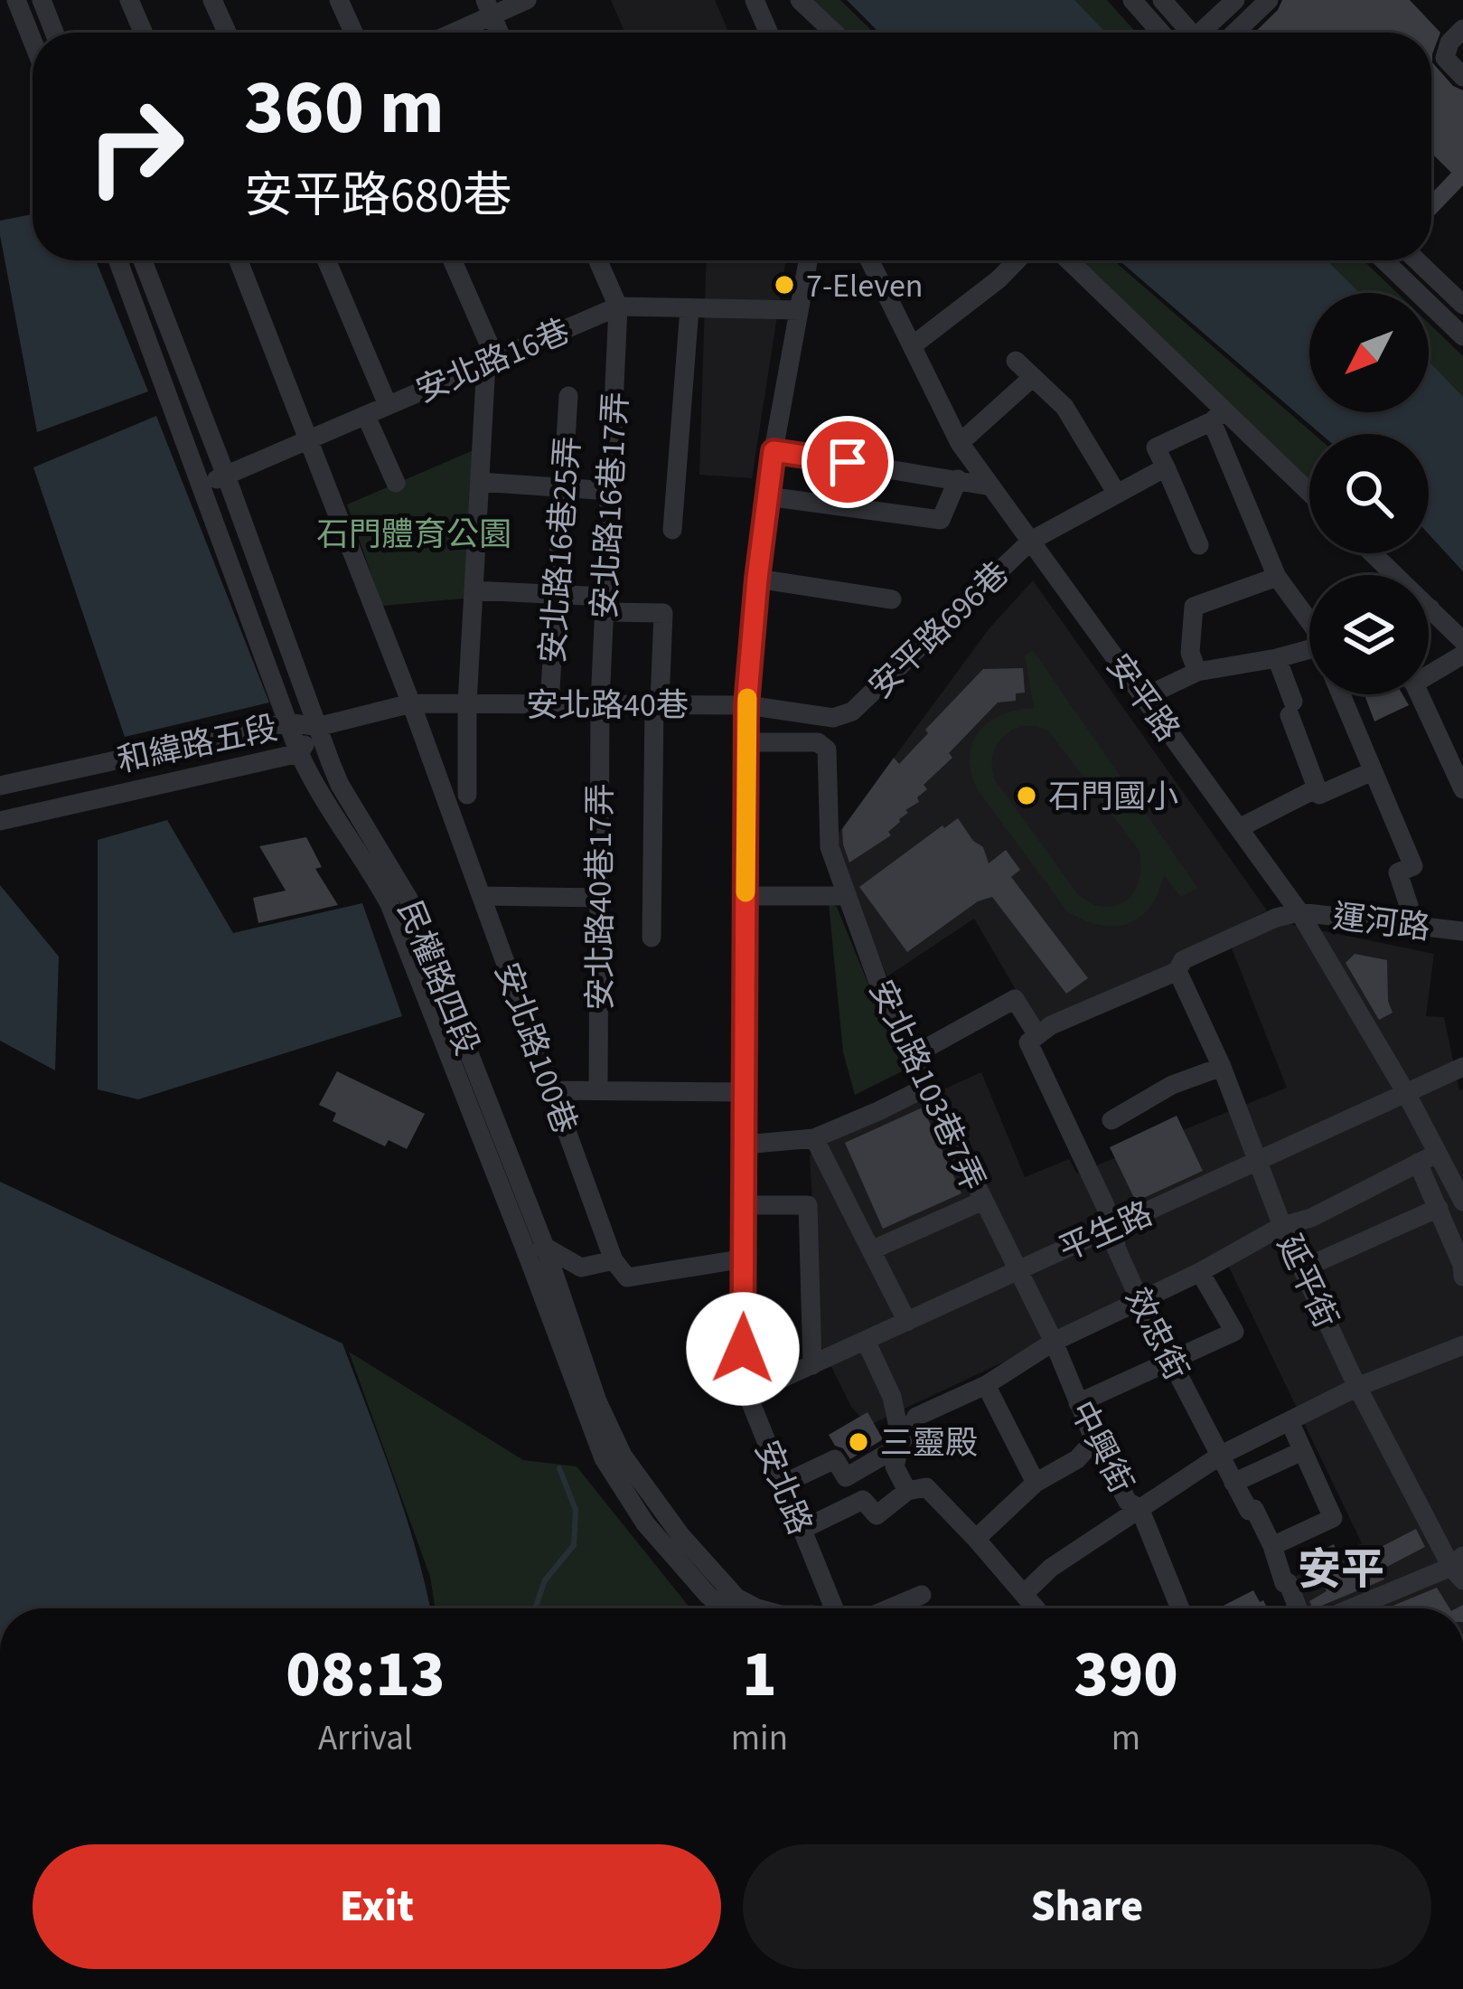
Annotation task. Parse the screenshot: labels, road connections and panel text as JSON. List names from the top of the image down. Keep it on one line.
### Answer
{"streets":{"street":["安北路16巷","安北路16巷17弄","安北路16巷25弄","安平路696巷","安平路","安北路40巷","和緯路五段","安北路40巷17弄","運河路","民權路四段","安北路100巷","安北路103巷7弄","平生路","延平街","效忠街","中興街","安北路"]},"crossings":[["安北路16巷","安北路16巷17弄"],["安北路16巷","民權路四段"],["安北路16巷","安北路100巷"],["安北路16巷","安北路"],["安北路16巷17弄","安北路40巷"],["安北路16巷17弄","安北路40巷17弄"],["安北路16巷25弄","安北路40巷"],["安平路696巷","安平路"],["安平路696巷","安北路40巷"],["安平路","運河路"],["安平路","平生路"],["安北路40巷","和緯路五段"],["安北路40巷","安北路40巷17弄"],["安北路40巷","民權路四段"],["安北路40巷","安北路100巷"],["安北路40巷","安北路"],["和緯路五段","民權路四段"],["安北路103巷7弄","平生路"],["安北路103巷7弄","中興街"],["安北路103巷7弄","安北路"],["平生路","延平街"],["平生路","效忠街"],["平生路","中興街"],["平生路","安北路"]],"districts":["安平"],"parks":["石門體育公園"],"places":["7-Eleven","石門國小","三靈殿"],"north":"bottom left","page":{"turn":["360 m","安平路680巷"],"eta":["08:13","Arrival","1","min","390","m"],"buttons":["Exit","Share"]}}
